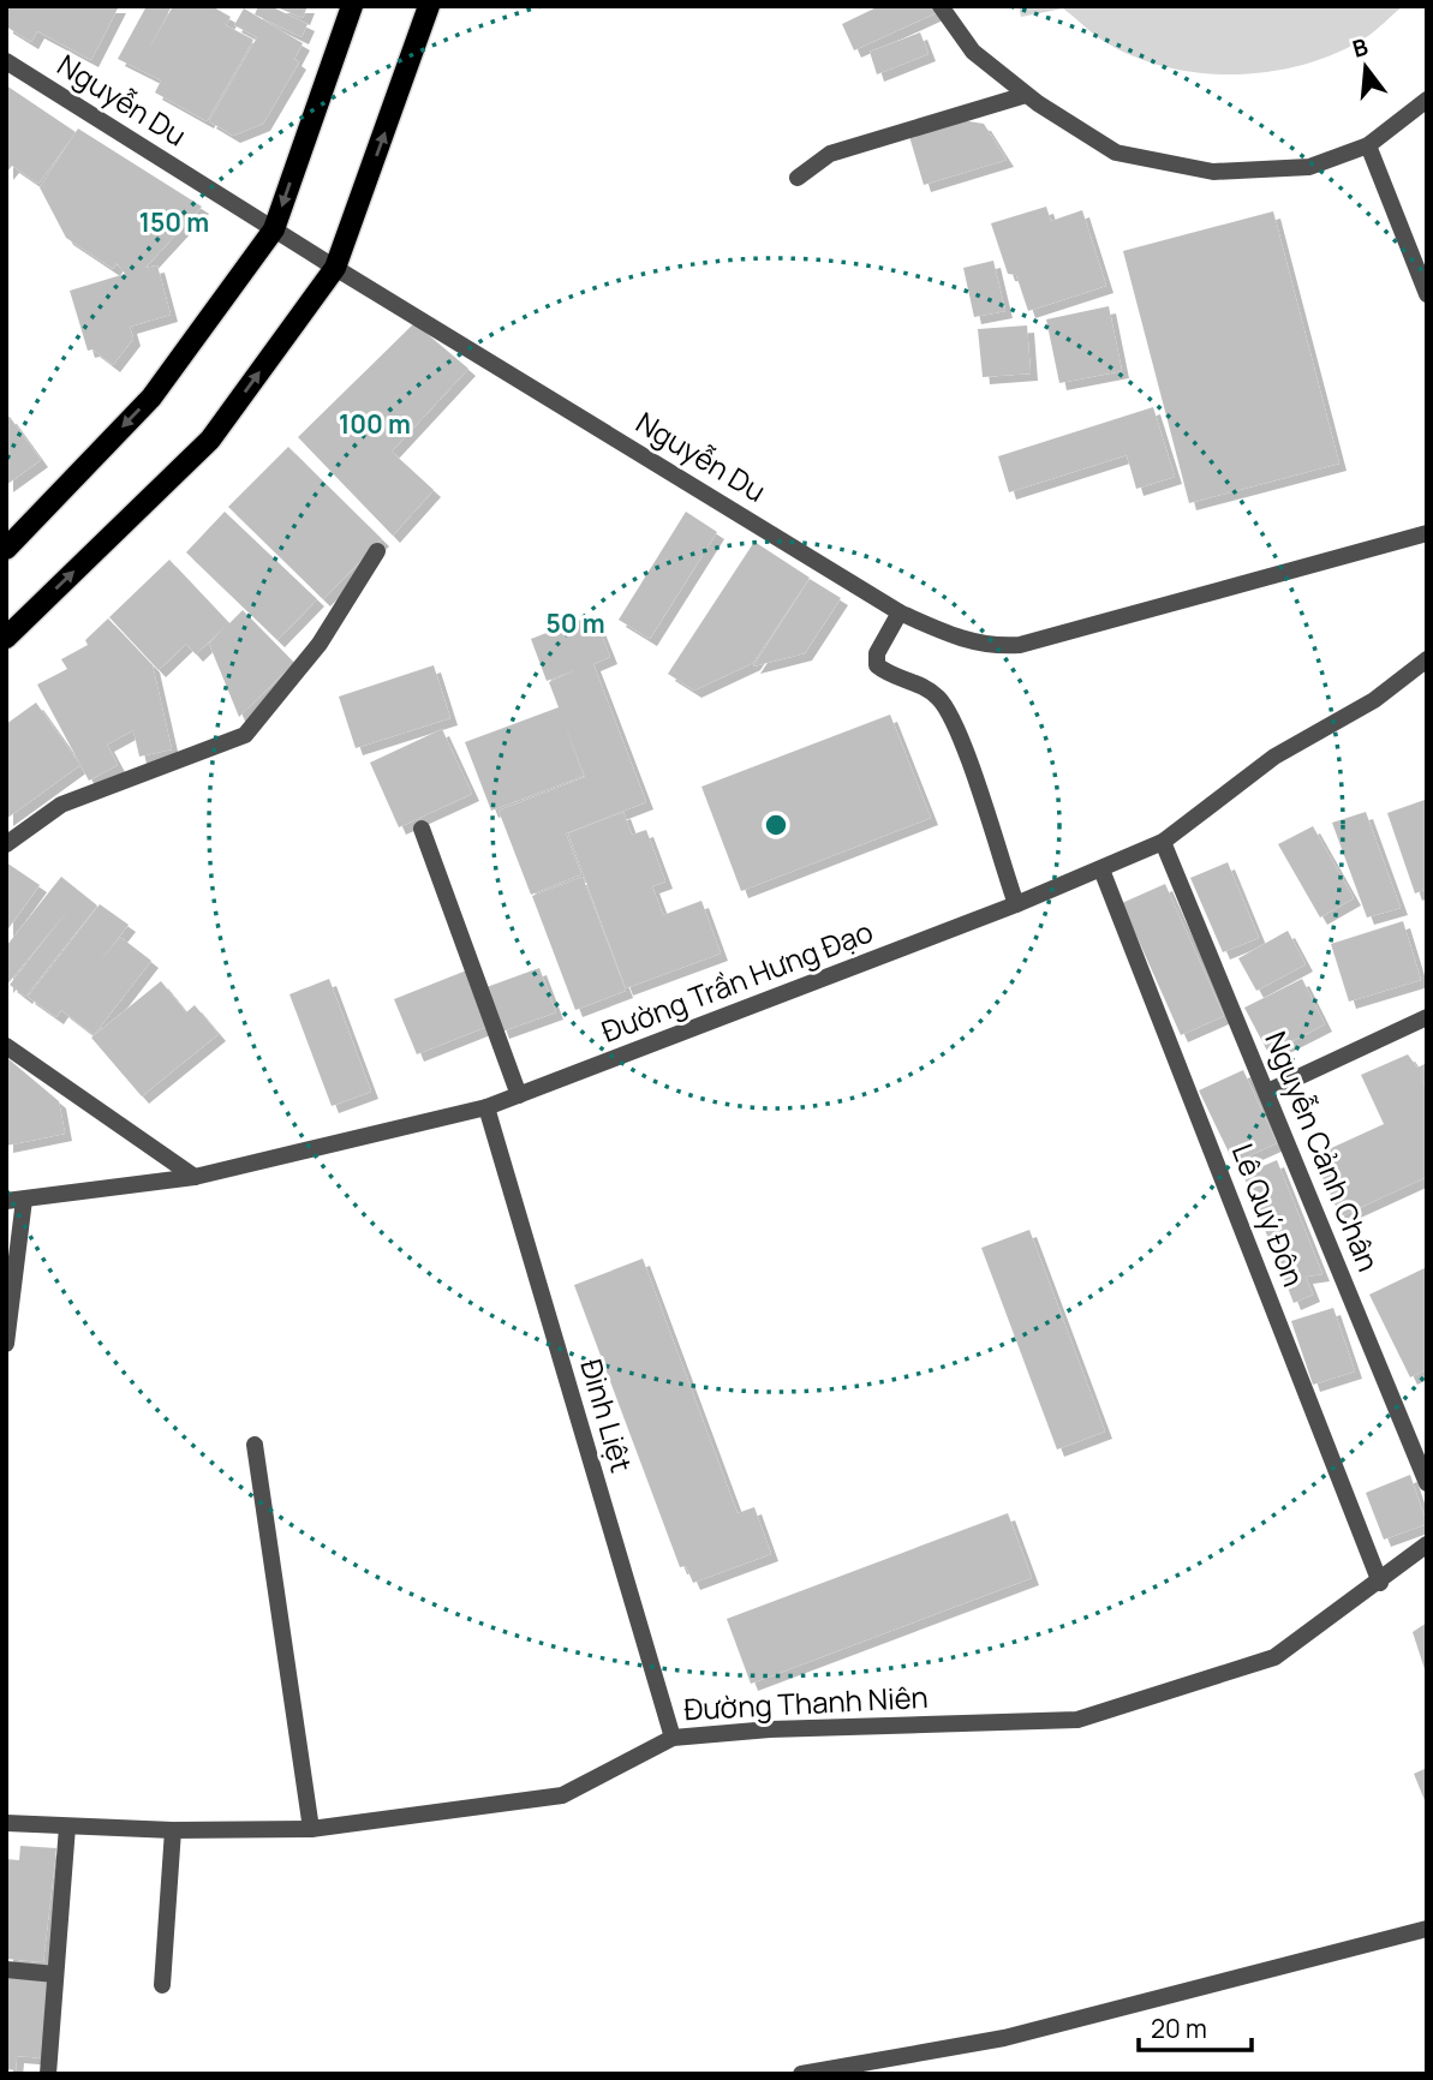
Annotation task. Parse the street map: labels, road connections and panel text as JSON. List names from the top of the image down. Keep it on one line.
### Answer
{"streets":{"street":["Nguyễn Du","Đường Trần Hưng Đạo","Nguyễn Cảnh Chân","Lê Quý Đôn","Đinh Liệt","Đường Thanh Niên"]},"crossings":[["Đường Trần Hưng Đạo","Nguyễn Cảnh Chân"],["Đường Trần Hưng Đạo","Lê Quý Đôn"],["Đường Trần Hưng Đạo","Đinh Liệt"],["Lê Quý Đôn","Đường Thanh Niên"],["Đinh Liệt","Đường Thanh Niên"]],"scale_bar":"20 m","north":"top","rings":["150 m","100 m","50 m"]}
